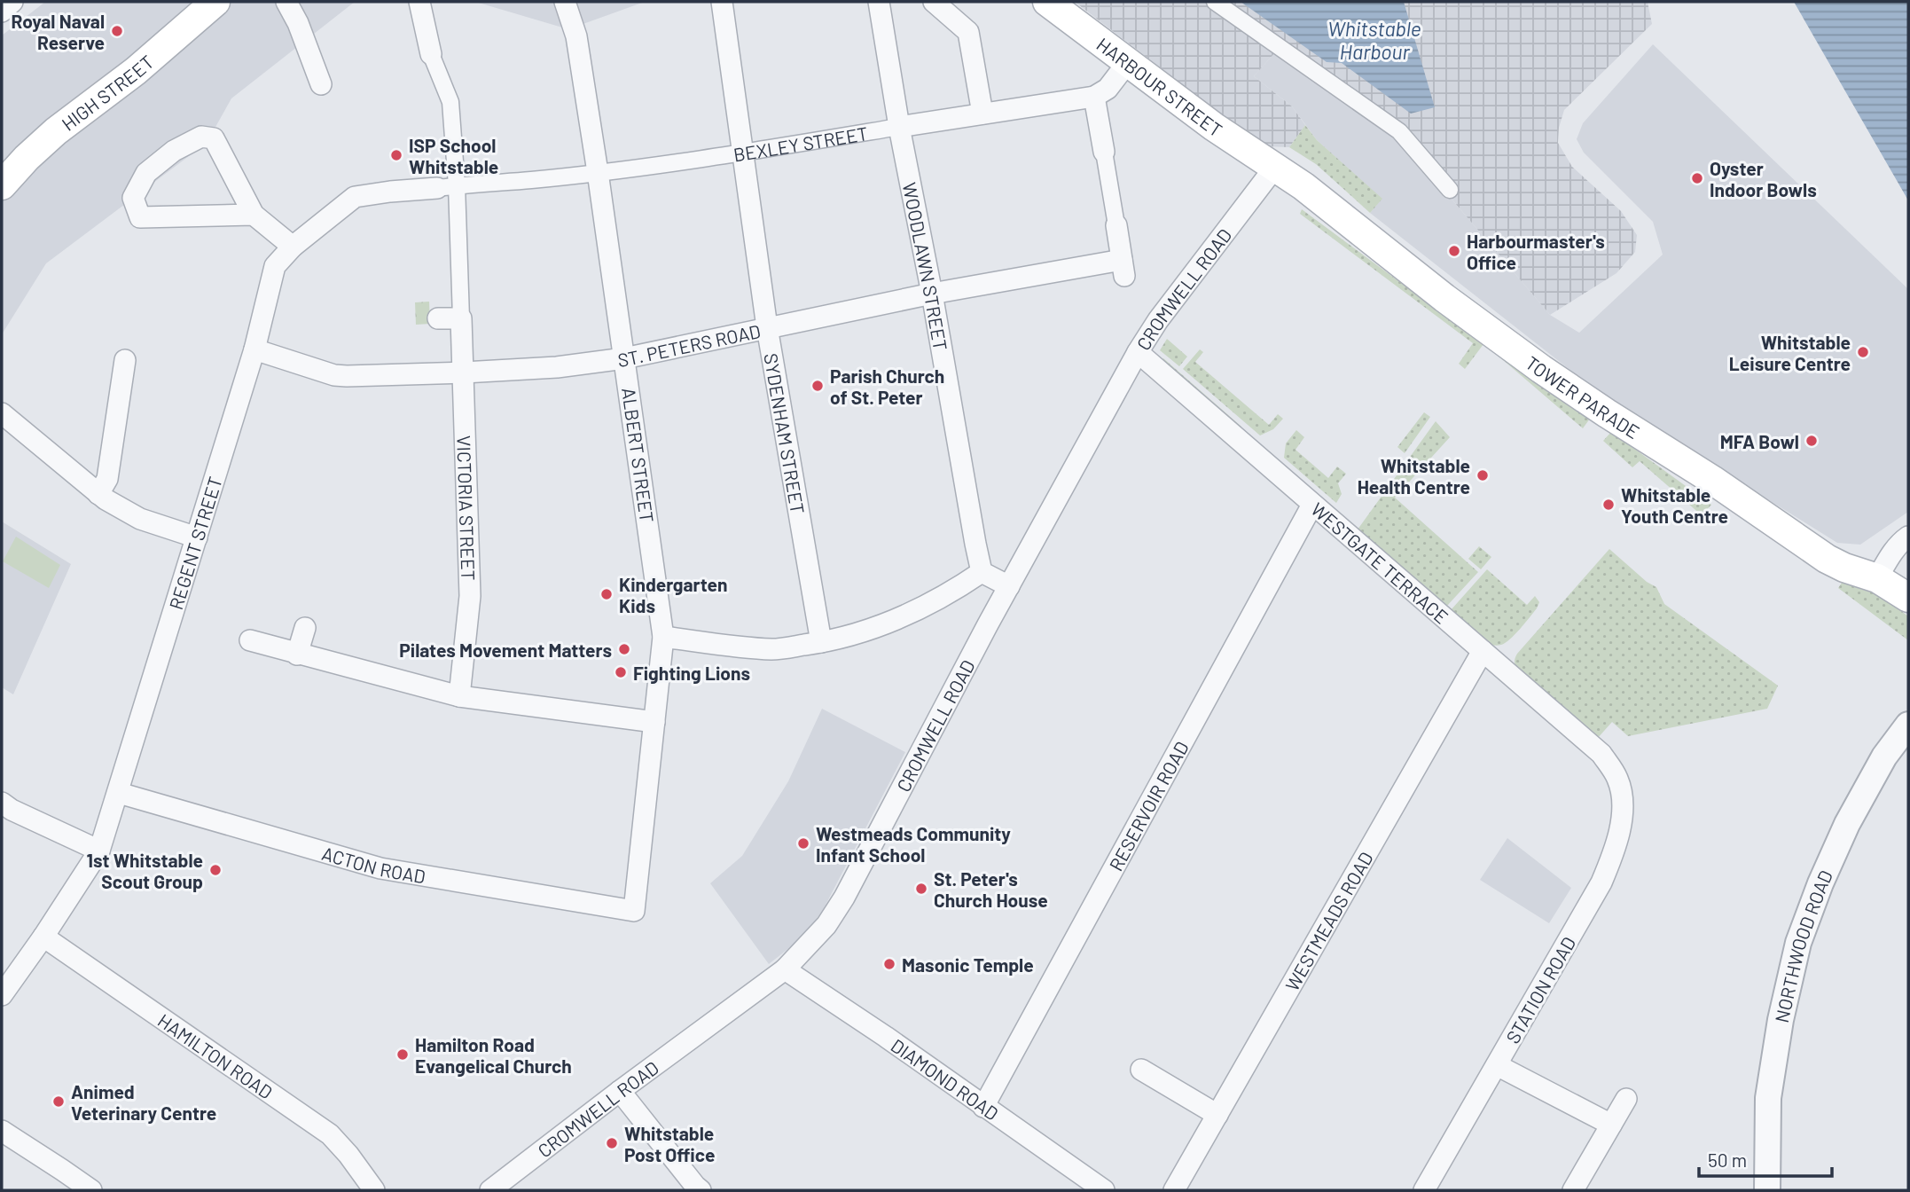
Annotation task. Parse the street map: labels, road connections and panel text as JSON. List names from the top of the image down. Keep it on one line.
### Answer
{"streets":{"main road":["HARBOUR STREET","HIGH STREET","TOWER PARADE"],"street":["BEXLEY STREET","WOODLAWN STREET","CROMWELL ROAD","ST. PETERS ROAD","SYDENHAM STREET","ALBERT STREET","VICTORIA STREET","REGENT STREET","WESTGATE TERRACE","RESERVOIR ROAD","ACTON ROAD","WESTMEADS ROAD","NORTHWOOD ROAD","STATION ROAD","HAMILTON ROAD","DIAMOND ROAD"]},"crossings":[["HARBOUR STREET","CROMWELL ROAD"],["HARBOUR STREET","TOWER PARADE"],["BEXLEY STREET","WOODLAWN STREET"],["BEXLEY STREET","SYDENHAM STREET"],["BEXLEY STREET","ALBERT STREET"],["BEXLEY STREET","VICTORIA STREET"],["BEXLEY STREET","REGENT STREET"],["WOODLAWN STREET","ST. PETERS ROAD"],["CROMWELL ROAD","TOWER PARADE"],["CROMWELL ROAD","WESTGATE TERRACE"],["CROMWELL ROAD","DIAMOND ROAD"],["ST. PETERS ROAD","SYDENHAM STREET"],["ST. PETERS ROAD","ALBERT STREET"],["ST. PETERS ROAD","VICTORIA STREET"],["ST. PETERS ROAD","REGENT STREET"],["ALBERT STREET","ACTON ROAD"],["VICTORIA STREET","REGENT STREET"],["REGENT STREET","ACTON ROAD"],["REGENT STREET","HAMILTON ROAD"],["WESTGATE TERRACE","RESERVOIR ROAD"],["WESTGATE TERRACE","WESTMEADS ROAD"],["WESTGATE TERRACE","STATION ROAD"],["RESERVOIR ROAD","DIAMOND ROAD"]],"water":["Whitstable Harbour"],"places":["Royal Naval Reserve","ISP School Whitstable","Oyster Indoor Bowls","Harbourmaster's Office","Whitstable Leisure Centre","Parish Church of St. Peter","MFA Bowl","Whitstable Health Centre","Whitstable Youth Centre","Kindergarten Kids","Pilates Movement Matters","Fighting Lions","Westmeads Community Infant School","1st Whitstable Scout Group","St. Peter's Church House","Masonic Temple","Hamilton Road Evangelical Church","Animed Veterinary Centre","Whitstable Post Office"],"scale_bar":"50 m"}
